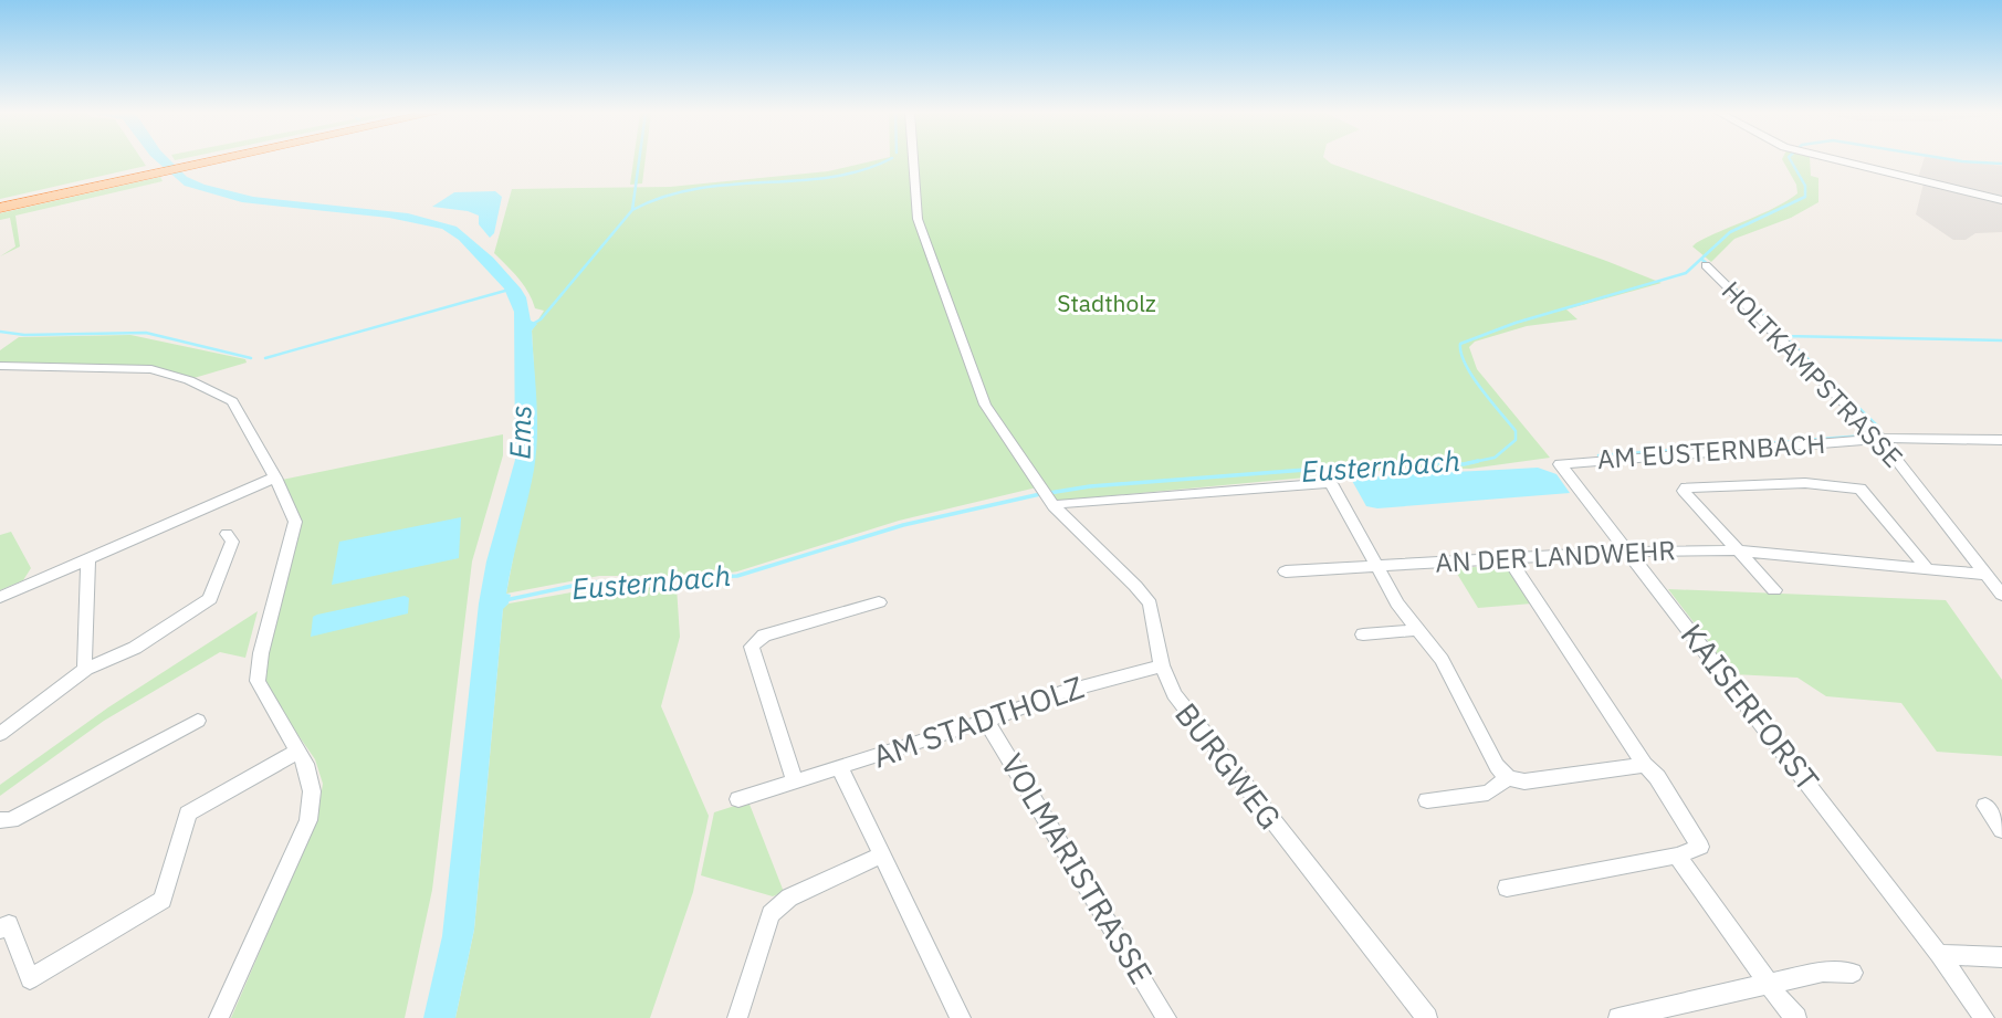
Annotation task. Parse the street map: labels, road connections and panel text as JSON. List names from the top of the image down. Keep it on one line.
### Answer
{"streets":{"street":["HOLTKAMPSTRASSE","AM EUSTERNBACH","AN DER LANDWEHR","KAISERFORST","AM STADTHOLZ","BURGWEG","VOLMARISTRASSE"]},"crossings":[["HOLTKAMPSTRASSE","AM EUSTERNBACH"],["HOLTKAMPSTRASSE","AN DER LANDWEHR"],["AM EUSTERNBACH","KAISERFORST"],["AN DER LANDWEHR","KAISERFORST"],["AM STADTHOLZ","BURGWEG"],["AM STADTHOLZ","VOLMARISTRASSE"]],"water":["Ems","Eusternbach"],"parks":["Stadtholz"]}
